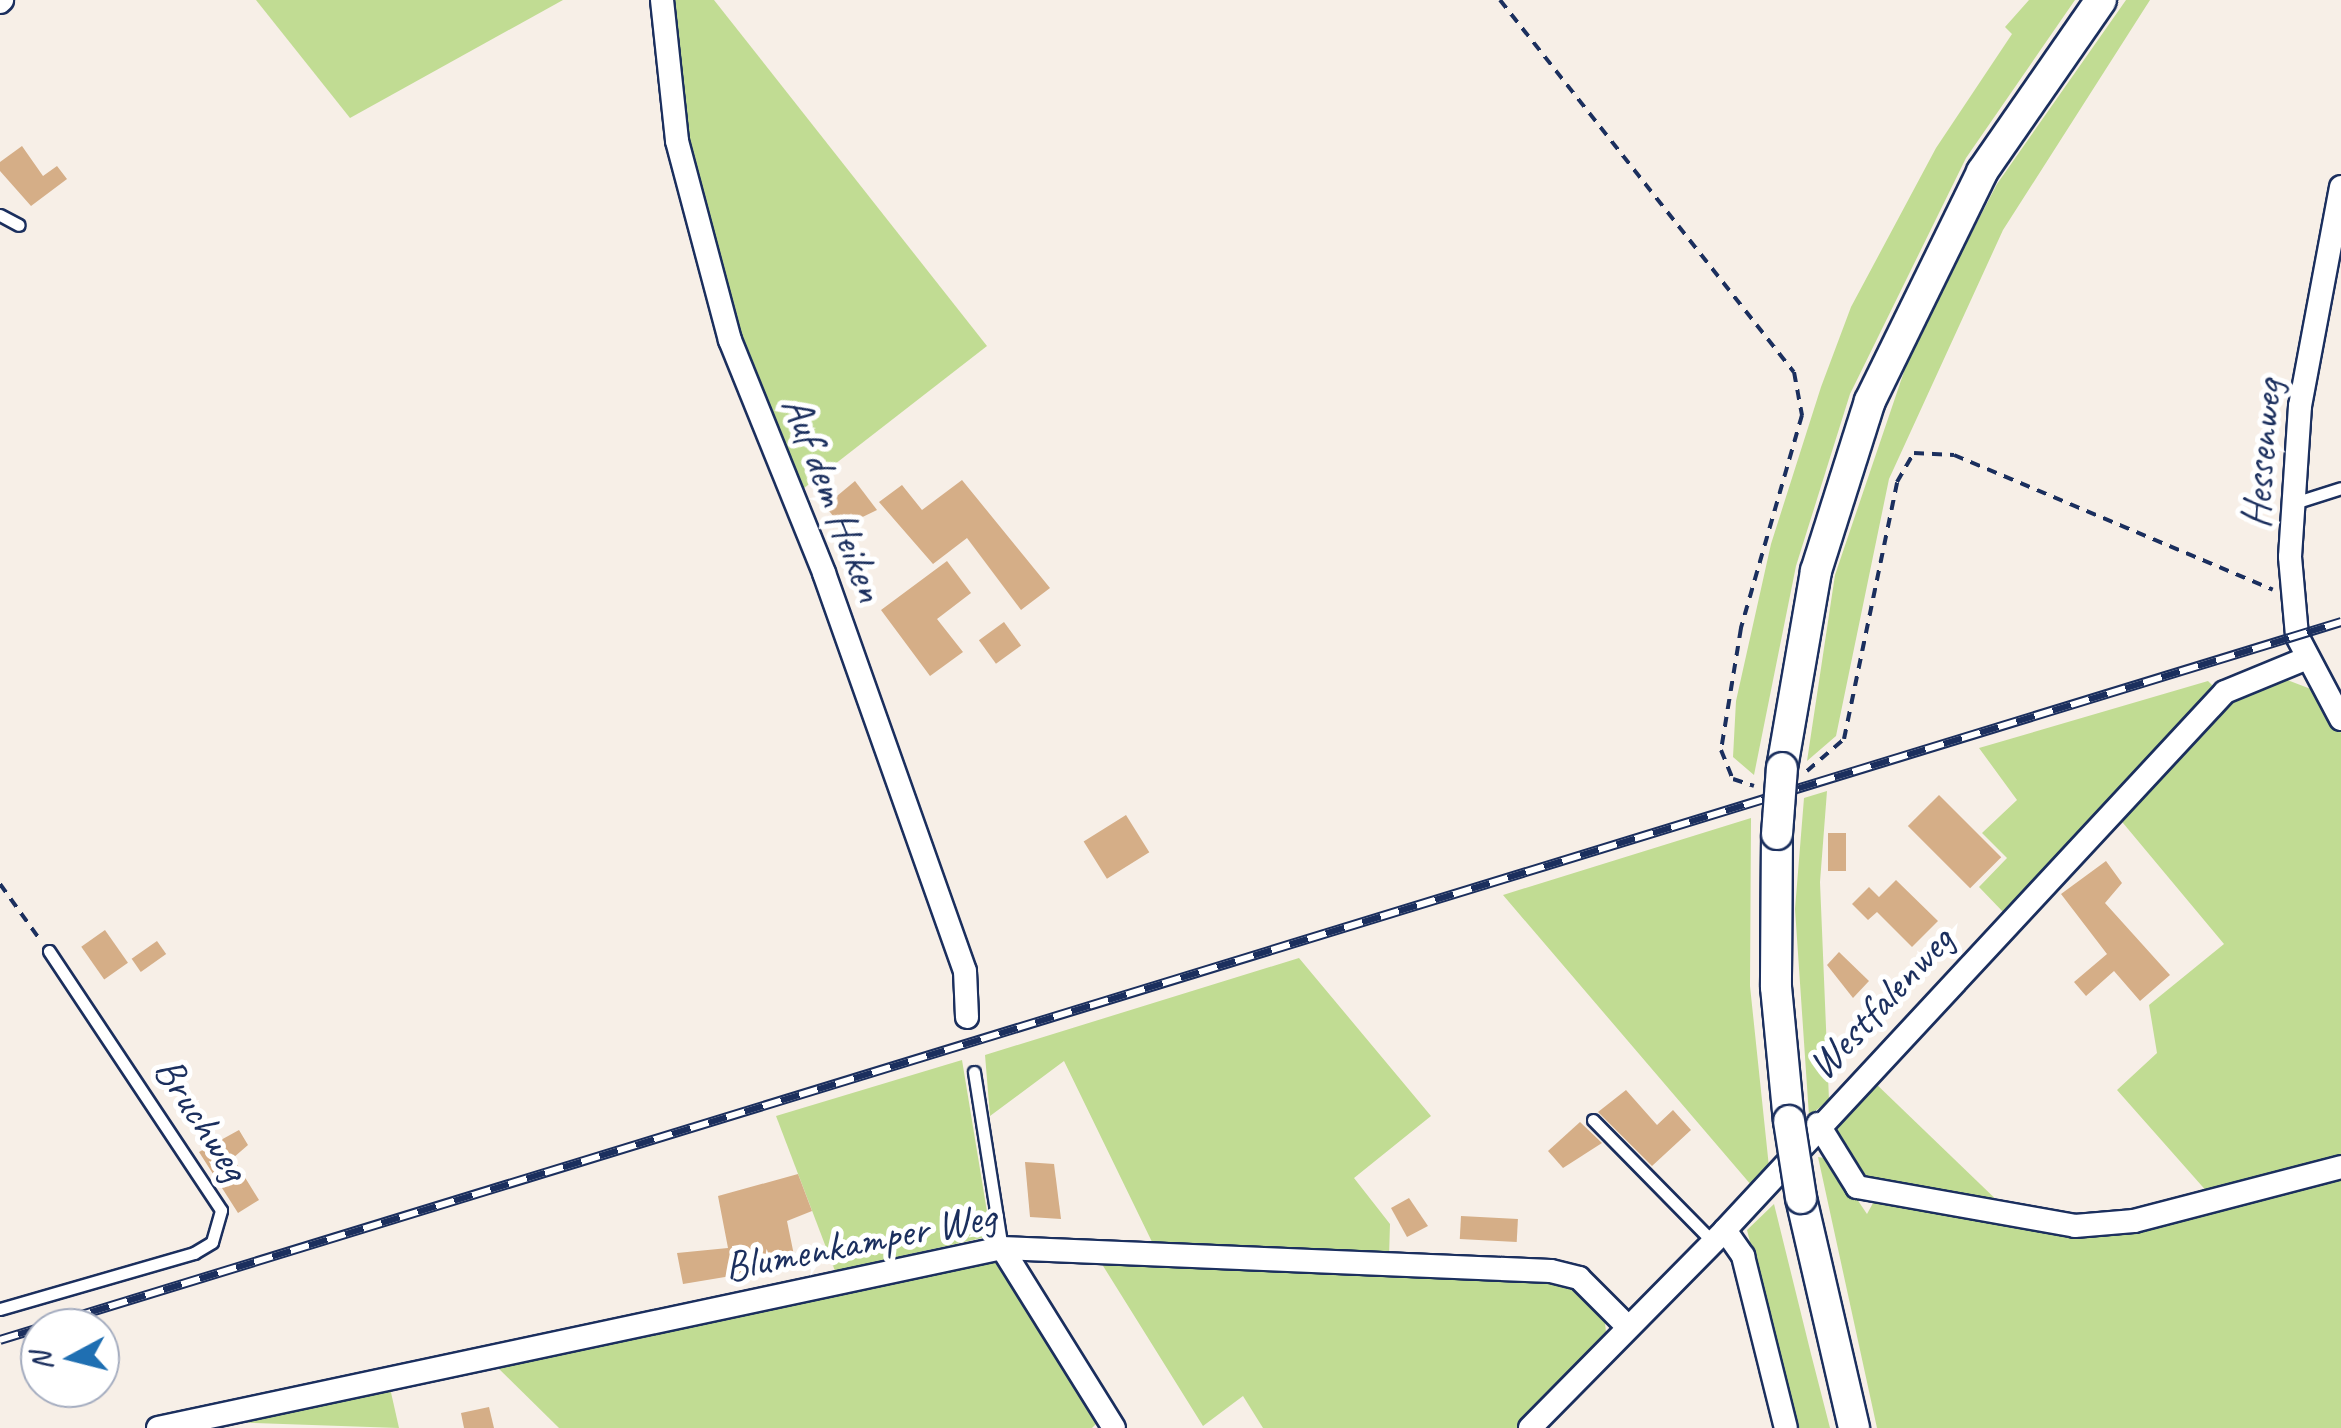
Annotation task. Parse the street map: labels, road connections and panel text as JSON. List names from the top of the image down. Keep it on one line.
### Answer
{"streets":{"street":["Hessenweg","Auf dem Heiken","Westfalenweg","Blumenkamper Weg"],"lane":["Bruchweg"]},"crossings":[["Hessenweg","Westfalenweg"],["Westfalenweg","Blumenkamper Weg"]],"north":"left"}
